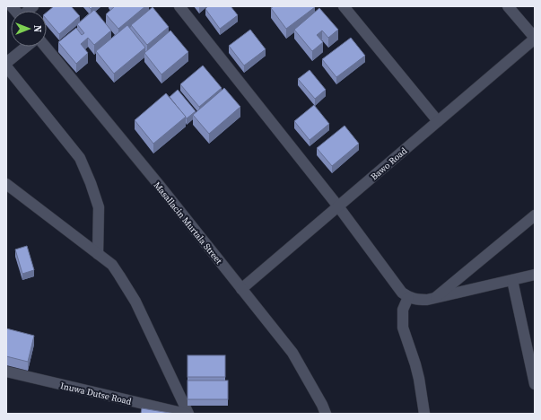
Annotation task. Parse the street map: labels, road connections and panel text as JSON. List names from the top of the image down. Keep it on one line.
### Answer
{"streets":{"street":["Bawo Road","Masallacin Murtala Street","Inuwa Dutse Road"]},"crossings":[["Bawo Road","Masallacin Murtala Street"]],"north":"right"}
